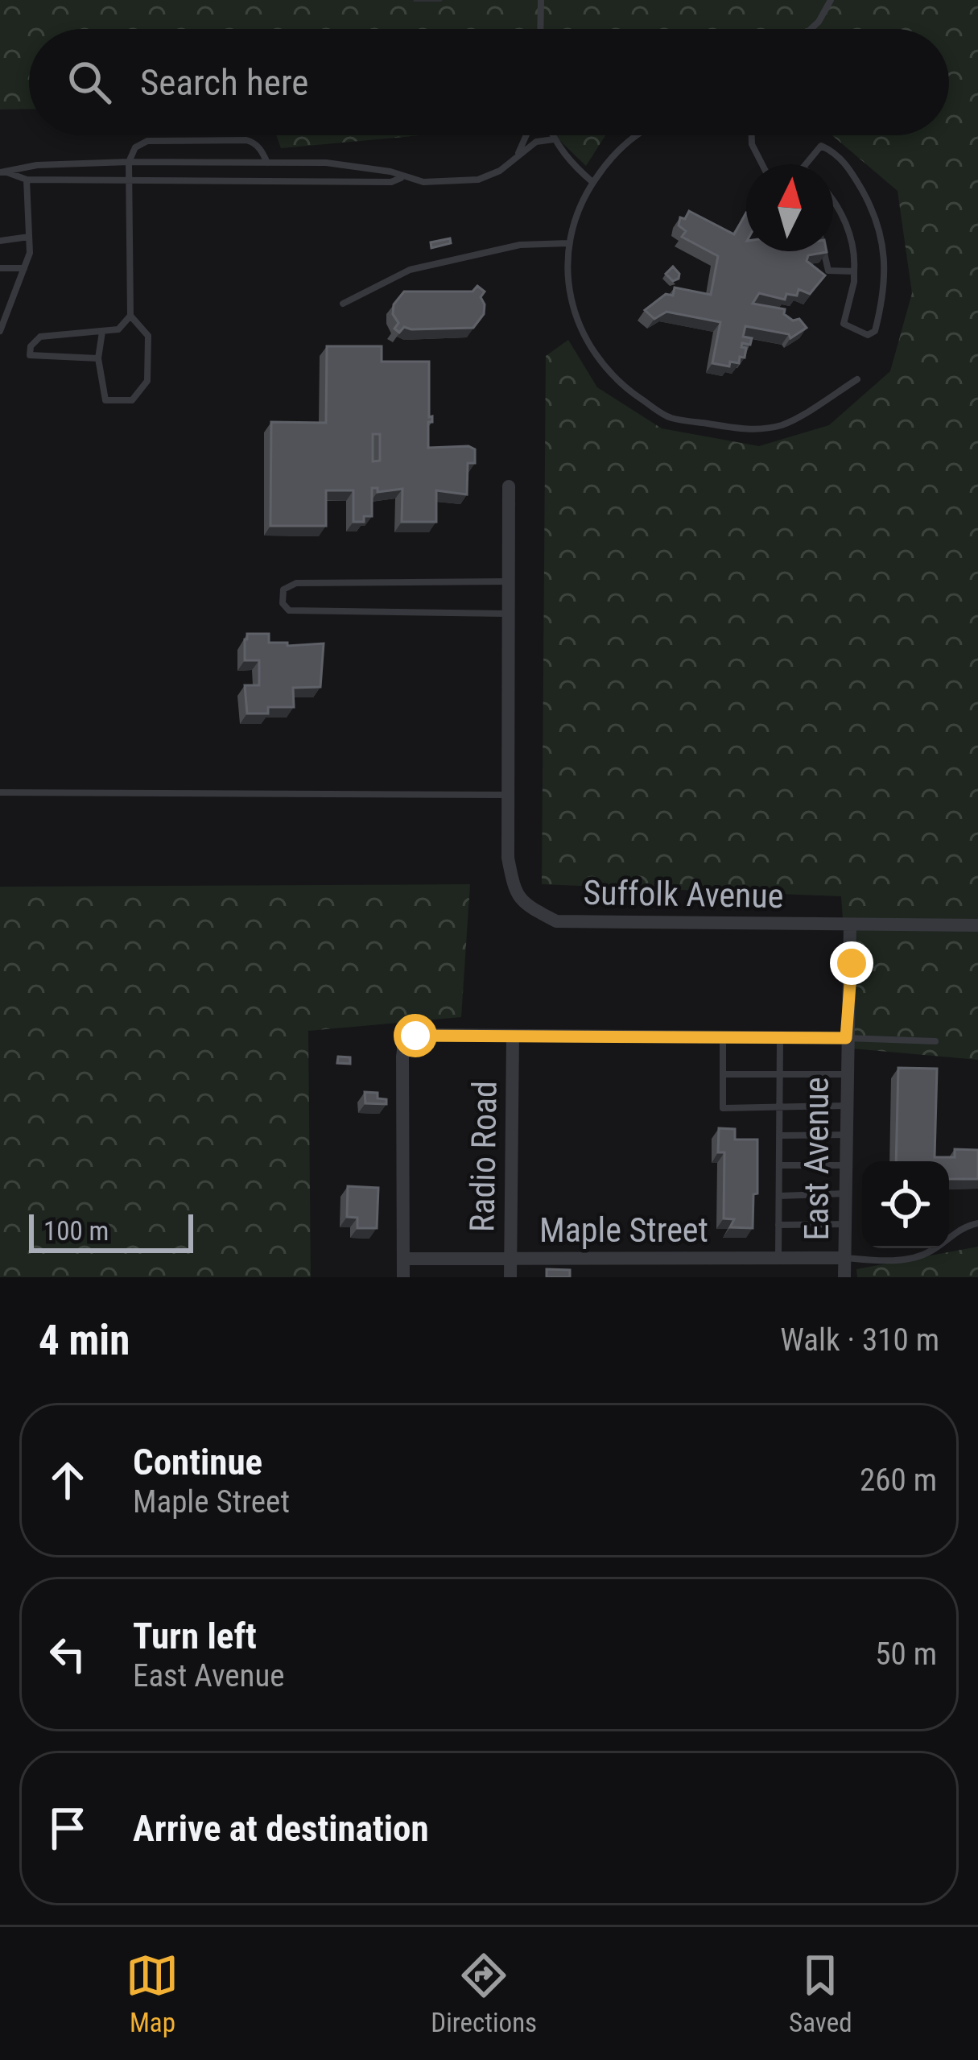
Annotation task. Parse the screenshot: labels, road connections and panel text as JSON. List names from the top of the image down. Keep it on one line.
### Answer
{"streets":{"street":["Suffolk Avenue","Radio Road","East Avenue","Maple Street"]},"crossings":[["Suffolk Avenue","East Avenue"],["Radio Road","Maple Street"],["East Avenue","Maple Street"]],"scale_bar":"100 m","north":"top","page":{"search":"Search here","scale":"100 m","heading":["4 min","Walk · 310 m"],"list":[["Continue","Maple Street","260 m"],["Turn left","East Avenue","50 m"],"Arrive at destination"],"nav":["Map","Directions","Saved"]}}
